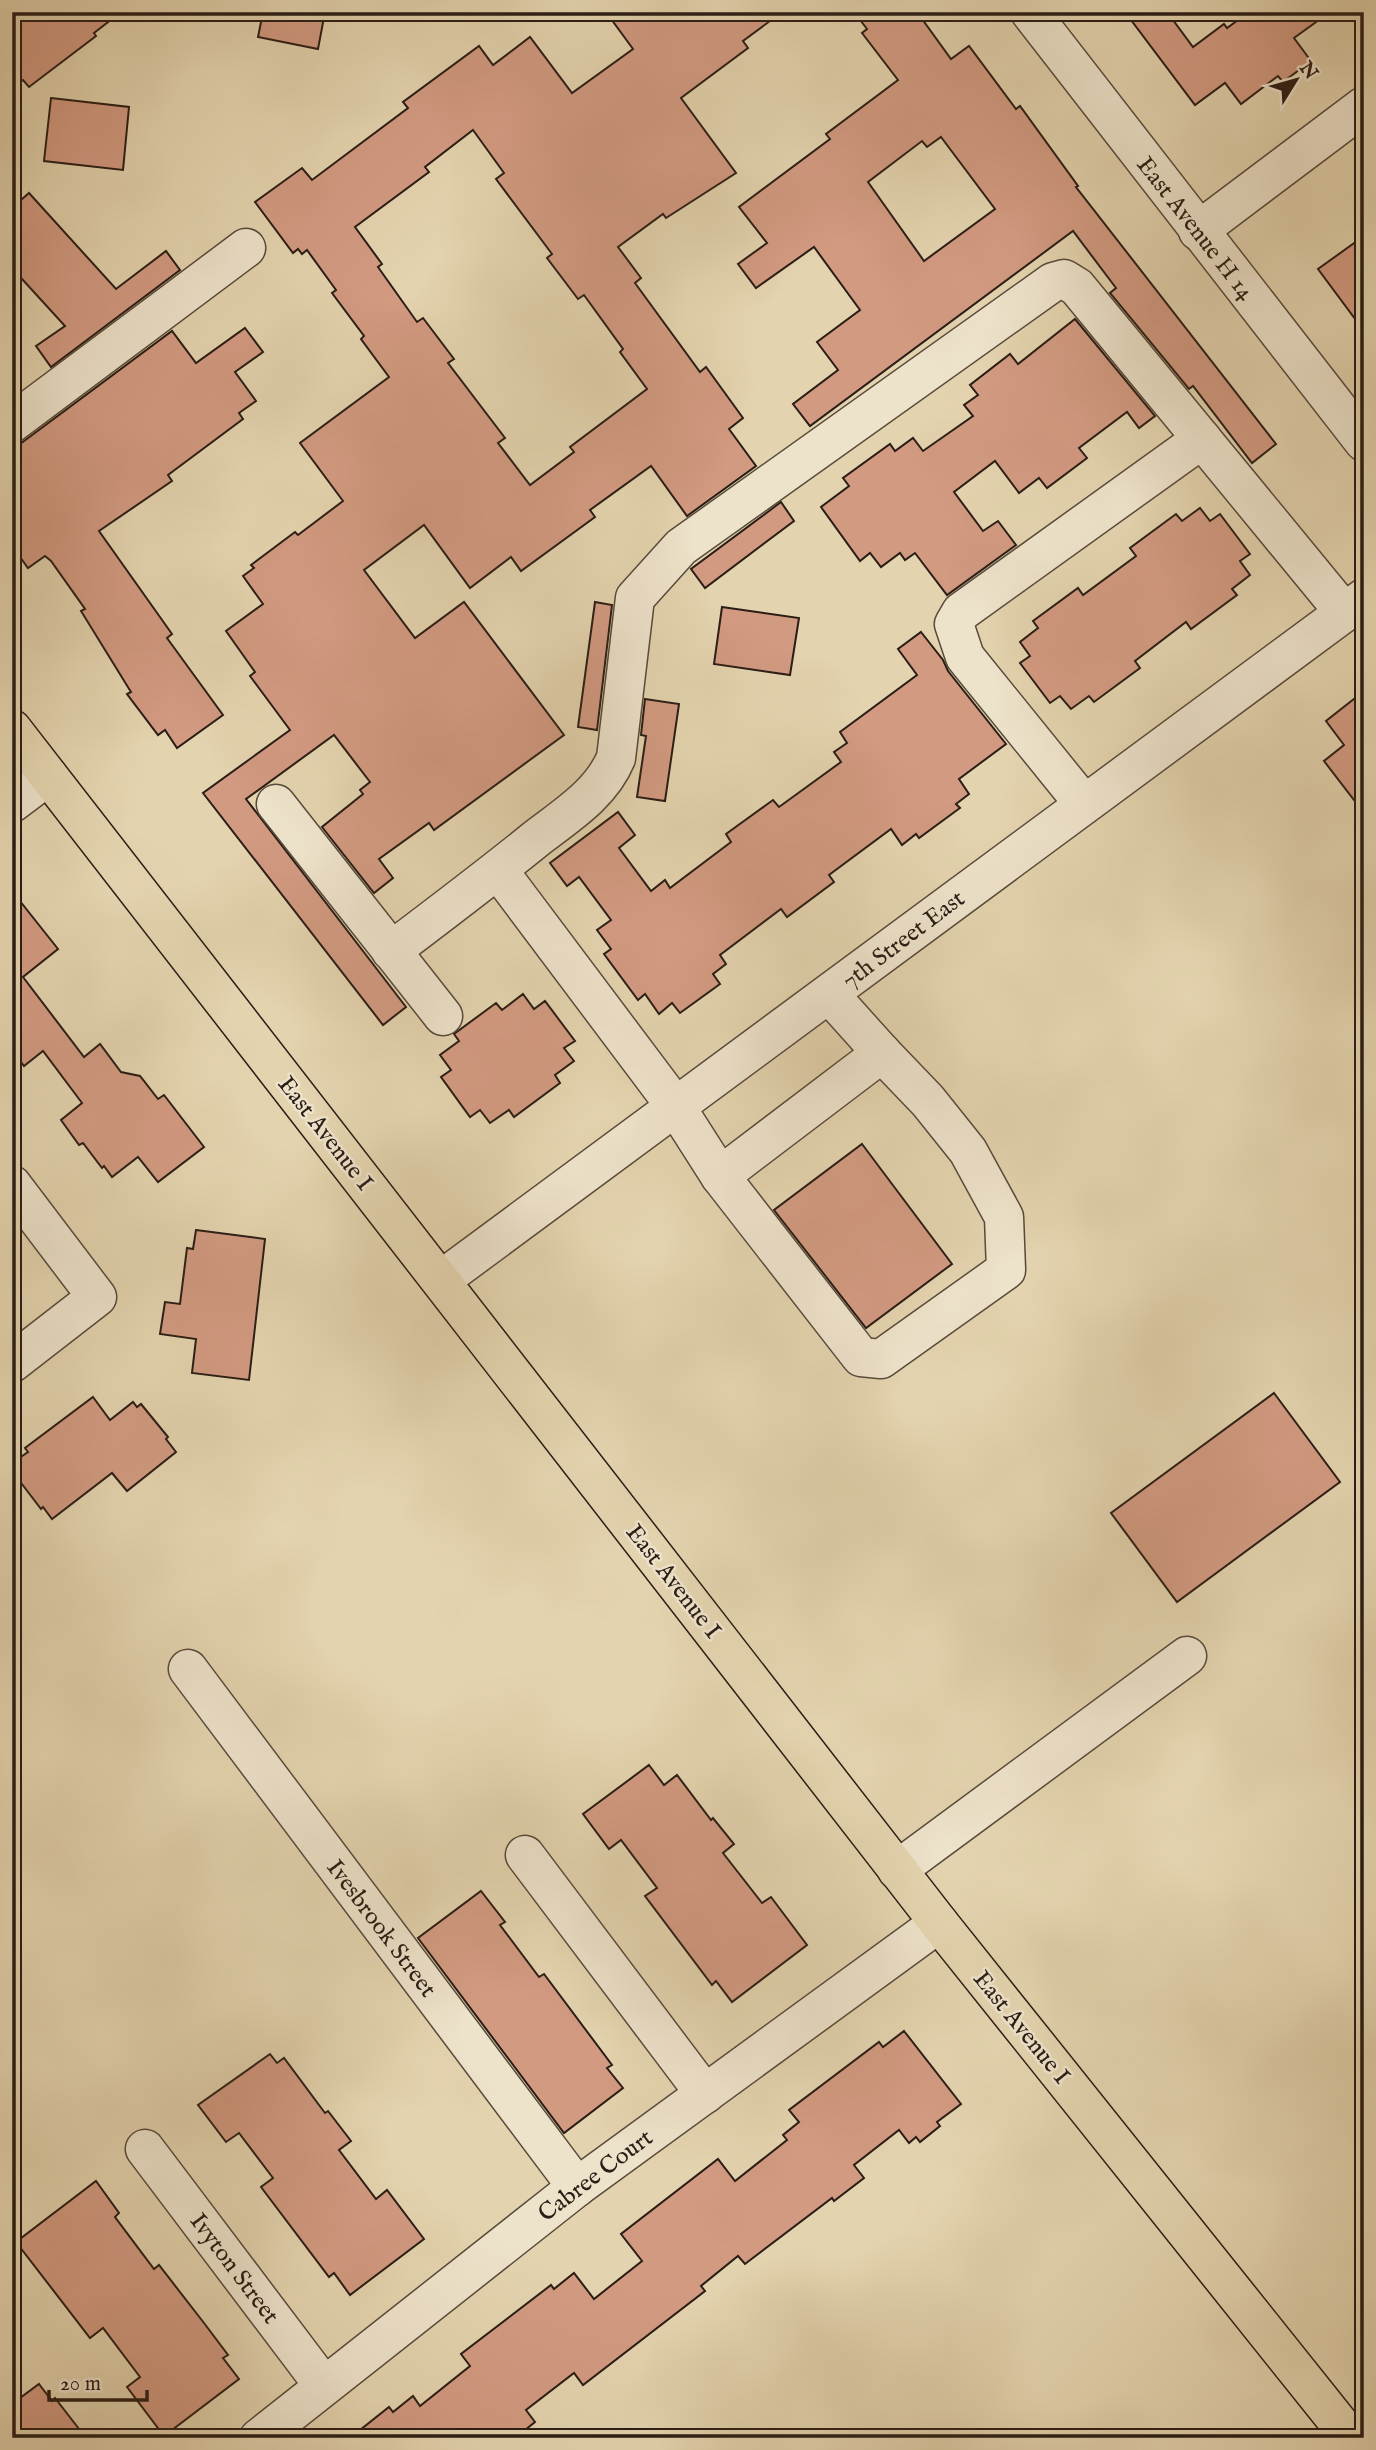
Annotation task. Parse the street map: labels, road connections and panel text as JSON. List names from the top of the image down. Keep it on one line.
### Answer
{"streets":{"main road":["East Avenue I"],"street":["East Avenue H 14","7th Street East","Ivesbrook Street","Cabree Court","Ivyton Street"]},"crossings":[["7th Street East","East Avenue I"],["East Avenue I","Cabree Court"],["Ivesbrook Street","Cabree Court"],["Cabree Court","Ivyton Street"]],"scale_bar":"20 m","north":"top right"}
